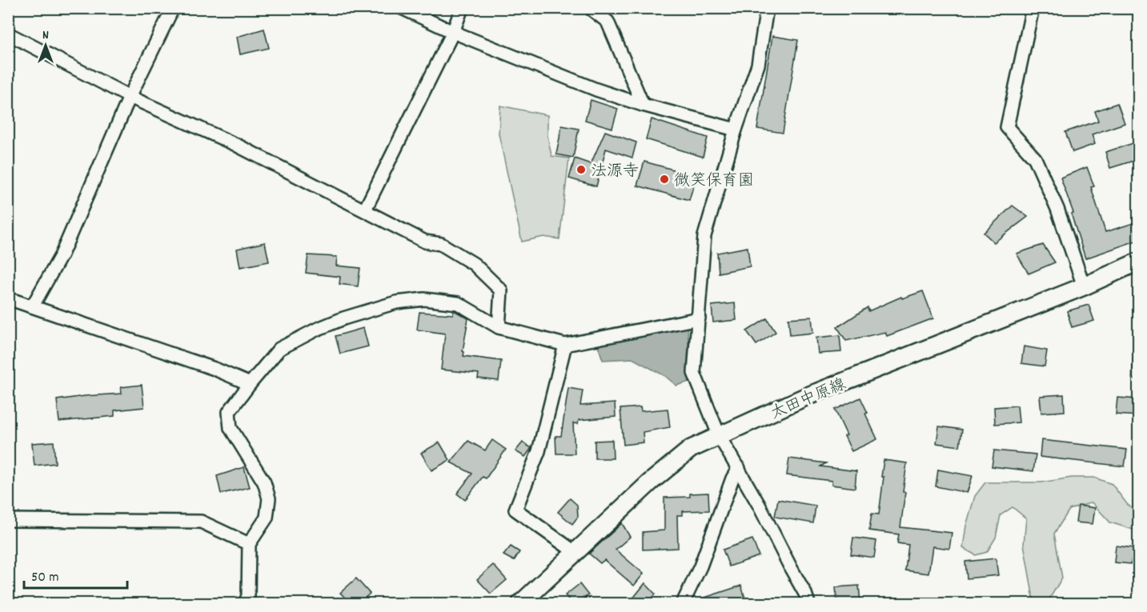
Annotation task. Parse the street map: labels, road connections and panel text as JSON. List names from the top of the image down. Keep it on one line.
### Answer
{"streets":{"main road":["太田中原線"]},"places":["法源寺","微笑保育園"],"scale_bar":"50 m","north":"top"}
